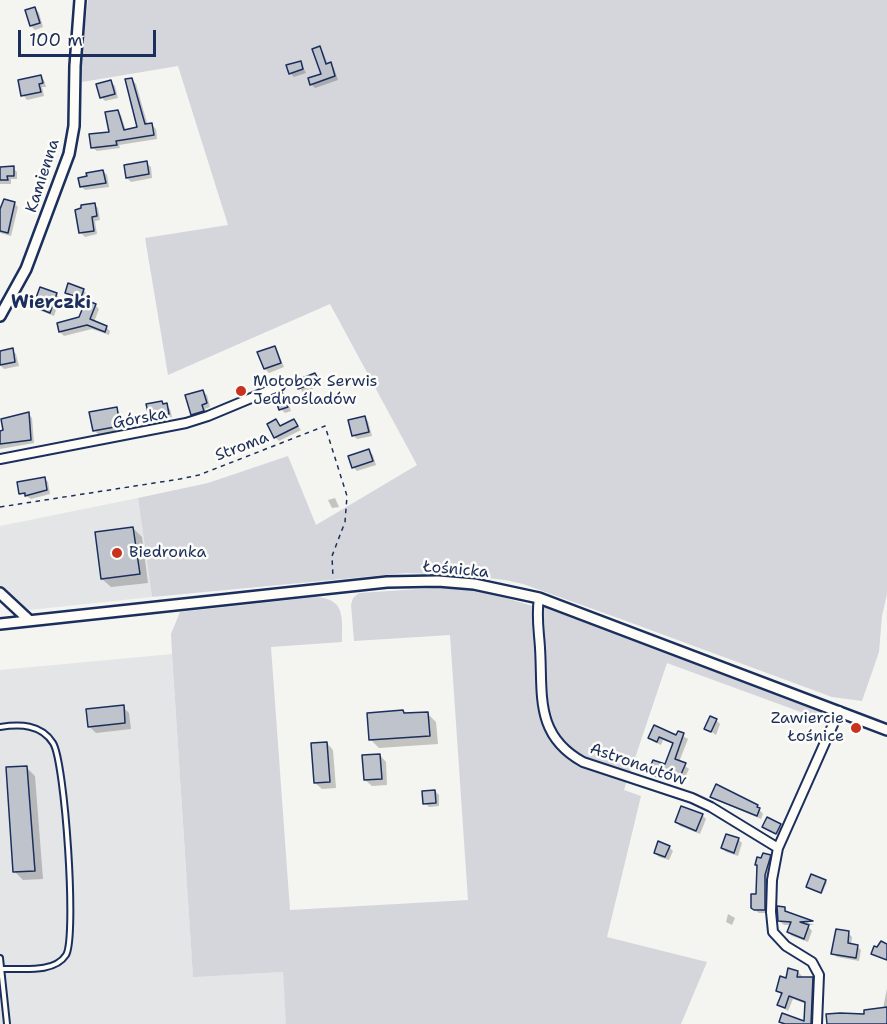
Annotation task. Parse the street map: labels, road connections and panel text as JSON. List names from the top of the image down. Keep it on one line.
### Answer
{"streets":{"street":["Kamienna","Górska","Łośnicka","Astronautów"],"path":["Stroma"]},"crossings":[["Stroma","Łośnicka"],["Łośnicka","Astronautów"]],"districts":["Wierczki"],"places":["Motobox Serwis Jednośladów","Biedronka","Zawiercie Łośnice"],"scale_bar":"100 m"}
